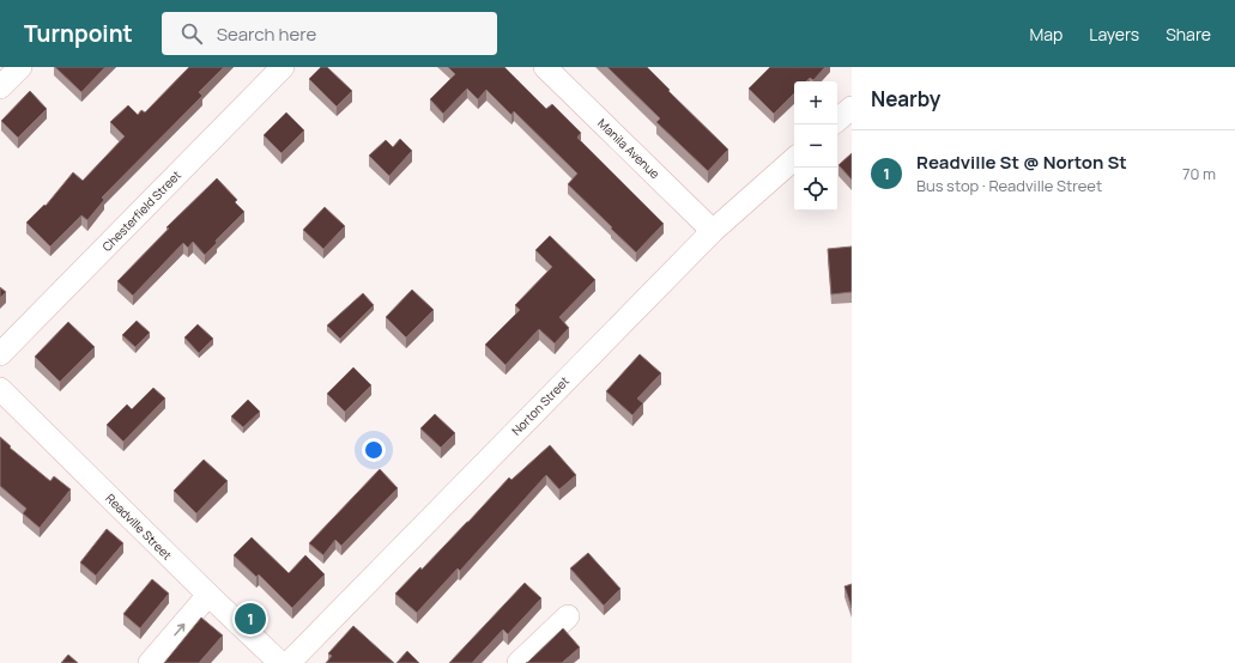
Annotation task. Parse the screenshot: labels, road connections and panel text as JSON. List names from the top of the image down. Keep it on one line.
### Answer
{"streets":{"street":["Manila Avenue","Chesterfield Street","Norton Street","Readville Street"]},"crossings":[["Manila Avenue","Norton Street"]],"page":{"header":"Turnpoint","search":"Search here","nav":["Map","Layers","Share"],"heading":"Nearby","map_buttons":["+","−"],"list":[{"mark":"1","name":"Readville St @ Norton St","note":"Bus stop · Readville Street","value":"70 m"}],"pins":"1"}}
